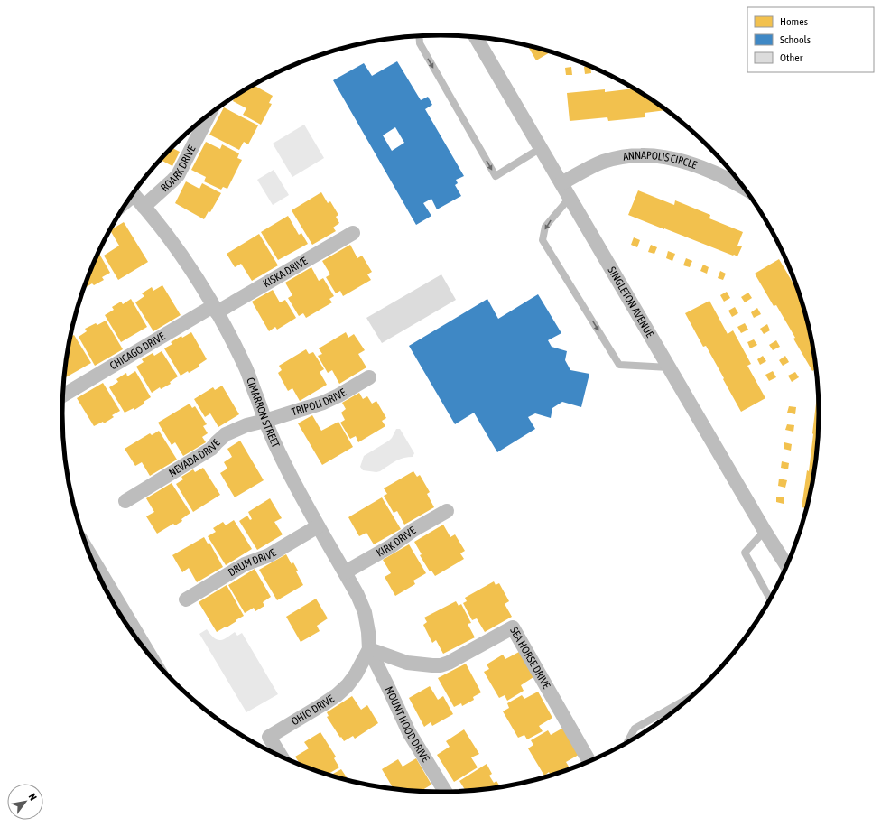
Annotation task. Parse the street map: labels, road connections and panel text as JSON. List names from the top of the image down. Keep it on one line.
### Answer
{"streets":{"street":["ANNAPOLIS CIRCLE","ROARK DRIVE","KISKA DRIVE","SINGLETON AVENUE","CHICAGO DRIVE","TRIPOLI DRIVE","CIMARRON STREET","NEVADA DRIVE","KIRK DRIVE","DRUM DRIVE","SEA HORSE DRIVE","OHIO DRIVE","MOUNT HOOD DRIVE"]},"crossings":[["ANNAPOLIS CIRCLE","SINGLETON AVENUE"],["ROARK DRIVE","CIMARRON STREET"],["KISKA DRIVE","CHICAGO DRIVE"],["KISKA DRIVE","CIMARRON STREET"],["CHICAGO DRIVE","CIMARRON STREET"],["TRIPOLI DRIVE","CIMARRON STREET"],["TRIPOLI DRIVE","NEVADA DRIVE"],["CIMARRON STREET","NEVADA DRIVE"],["CIMARRON STREET","KIRK DRIVE"],["CIMARRON STREET","DRUM DRIVE"],["CIMARRON STREET","SEA HORSE DRIVE"],["CIMARRON STREET","OHIO DRIVE"],["CIMARRON STREET","MOUNT HOOD DRIVE"],["SEA HORSE DRIVE","OHIO DRIVE"],["SEA HORSE DRIVE","MOUNT HOOD DRIVE"],["OHIO DRIVE","MOUNT HOOD DRIVE"]],"legend":["Homes","Schools","Other"],"north":"top right"}
